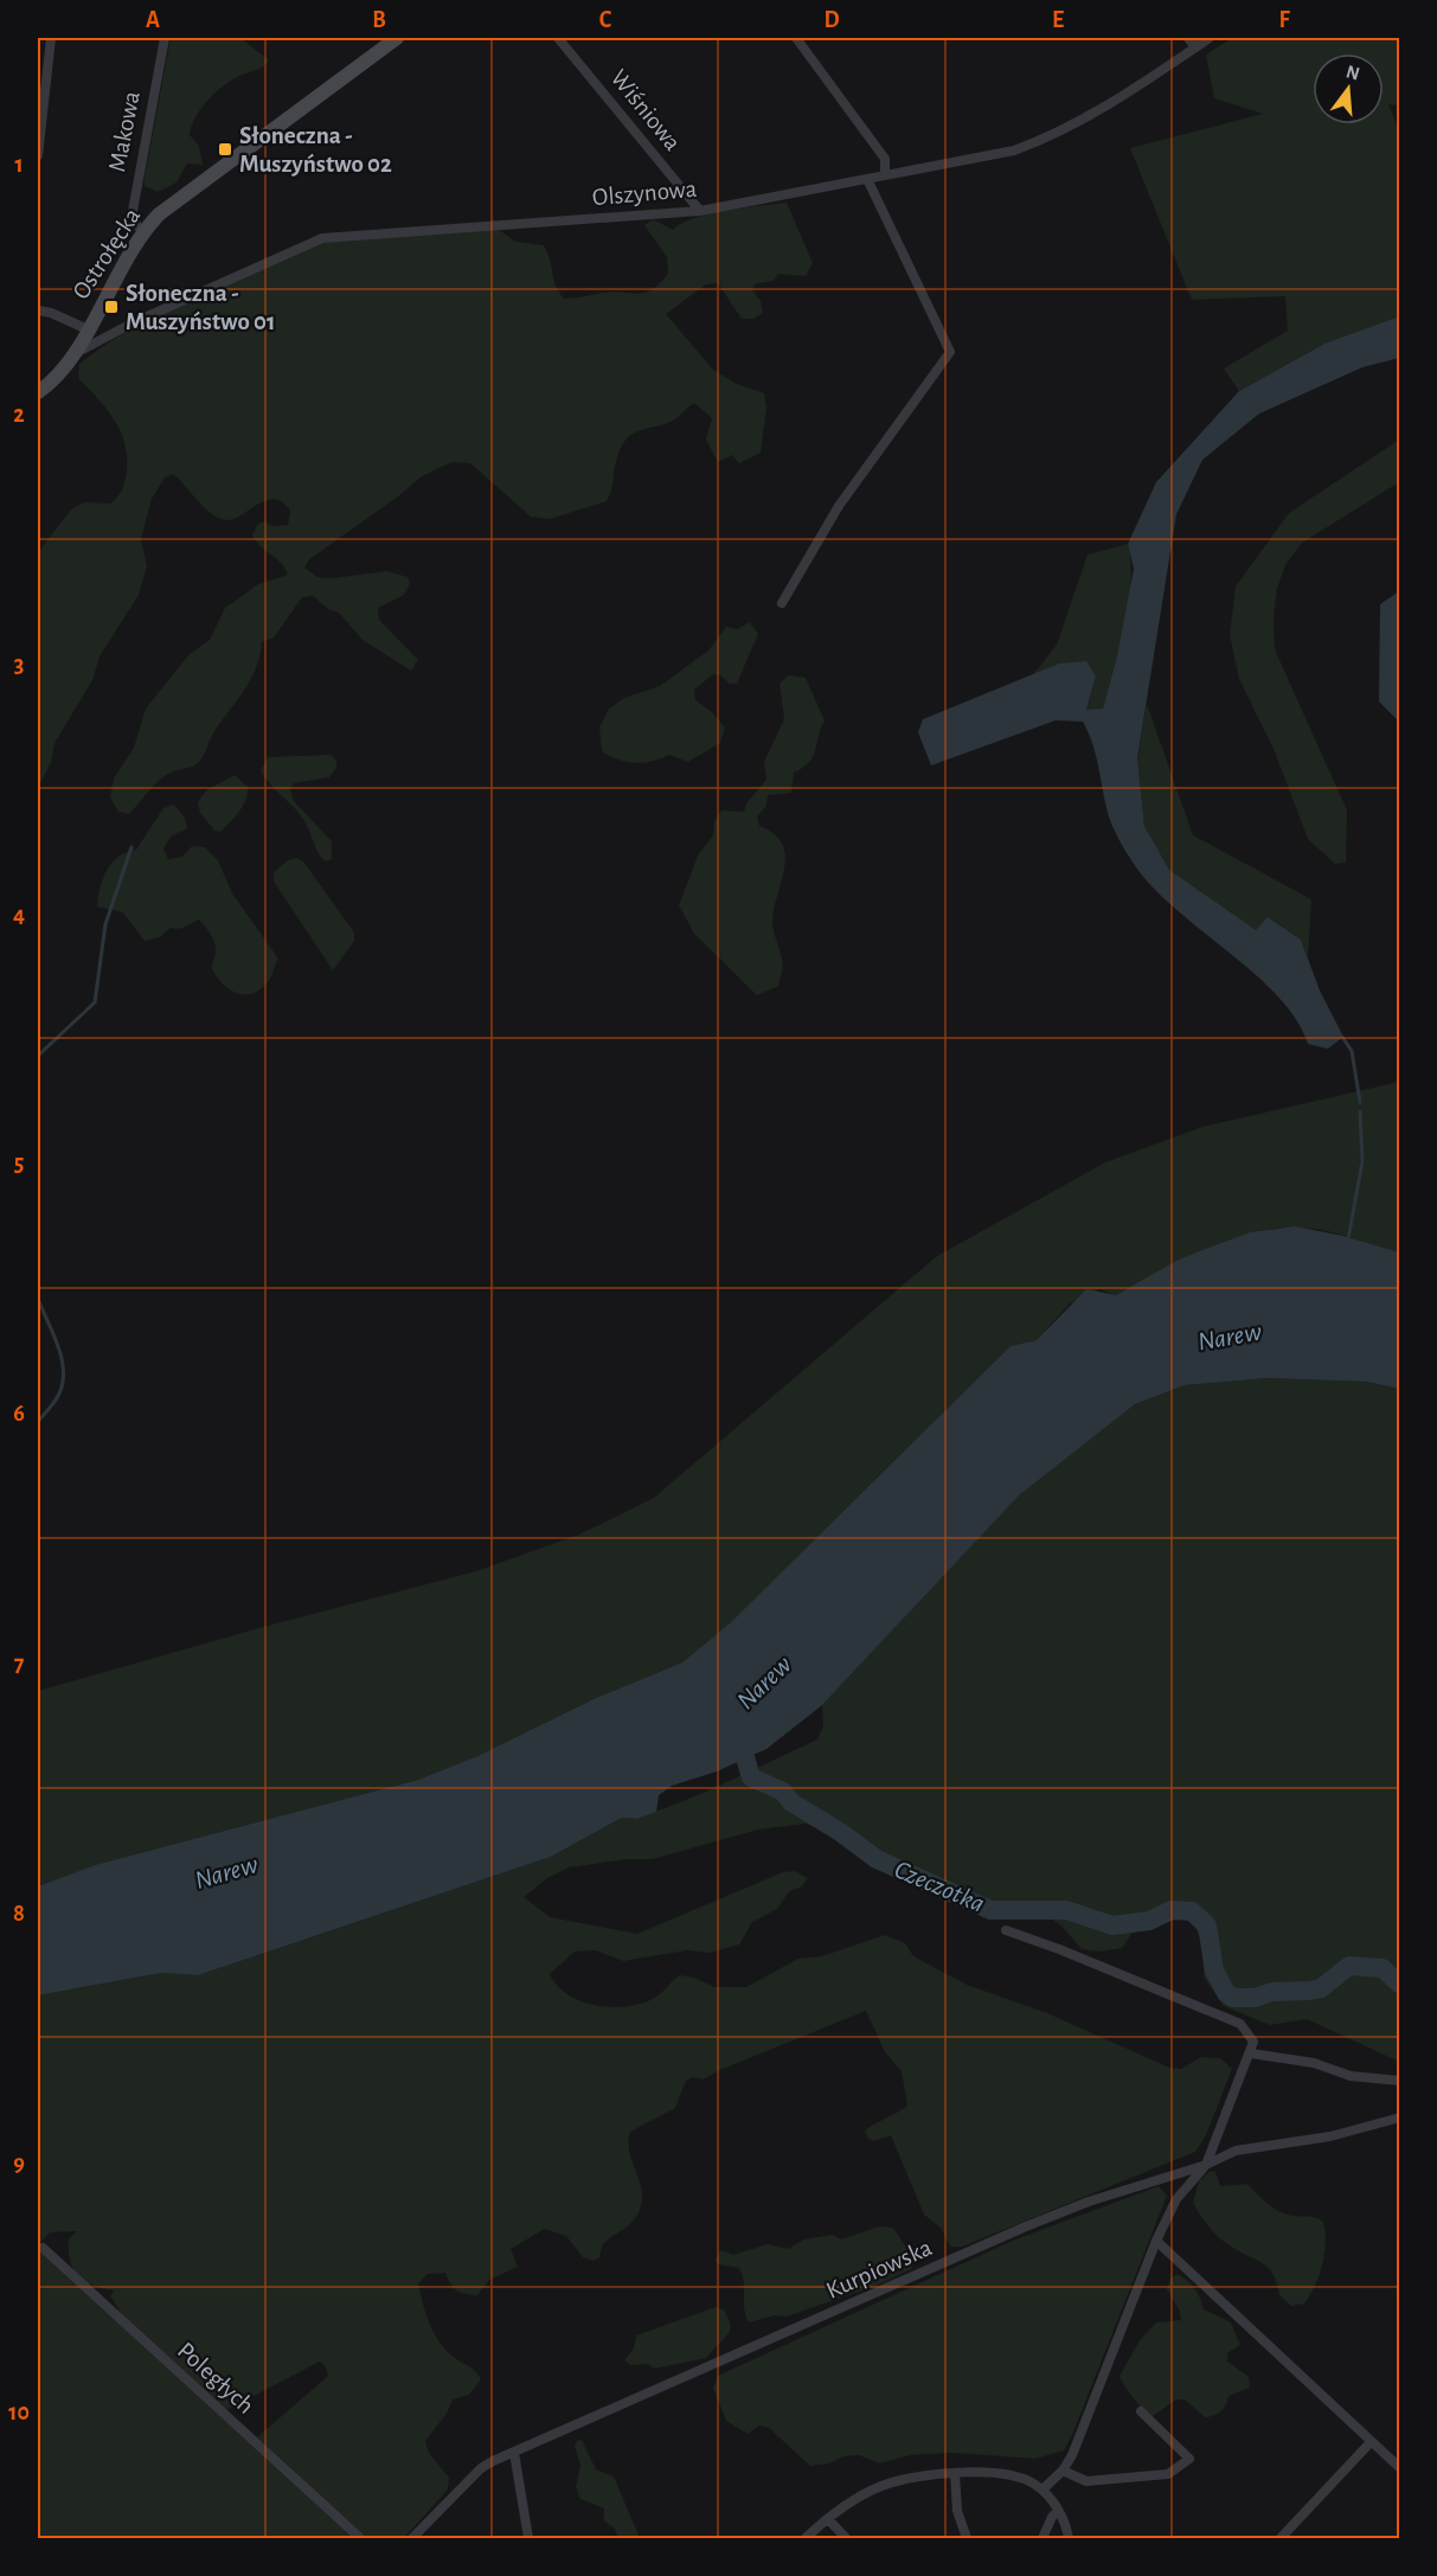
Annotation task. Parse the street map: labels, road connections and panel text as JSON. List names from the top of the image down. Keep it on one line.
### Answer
{"streets":{"street":["Wiśniowa","Makowa","Olszynowa","Ostrołęcka","Kurpiowska","Poległych"]},"crossings":[["Wiśniowa","Olszynowa"],["Makowa","Ostrołęcka"],["Olszynowa","Ostrołęcka"]],"water":["Narew","Czeczotka"],"places":{"transit":["Słoneczna - Muszyństwo 02","Słoneczna - Muszyństwo 01"]},"north":"top","grid":{"columns":["A","B","C","D","E","F"],"rows":["1","2","3","4","5","6","7","8","9","10"]}}
